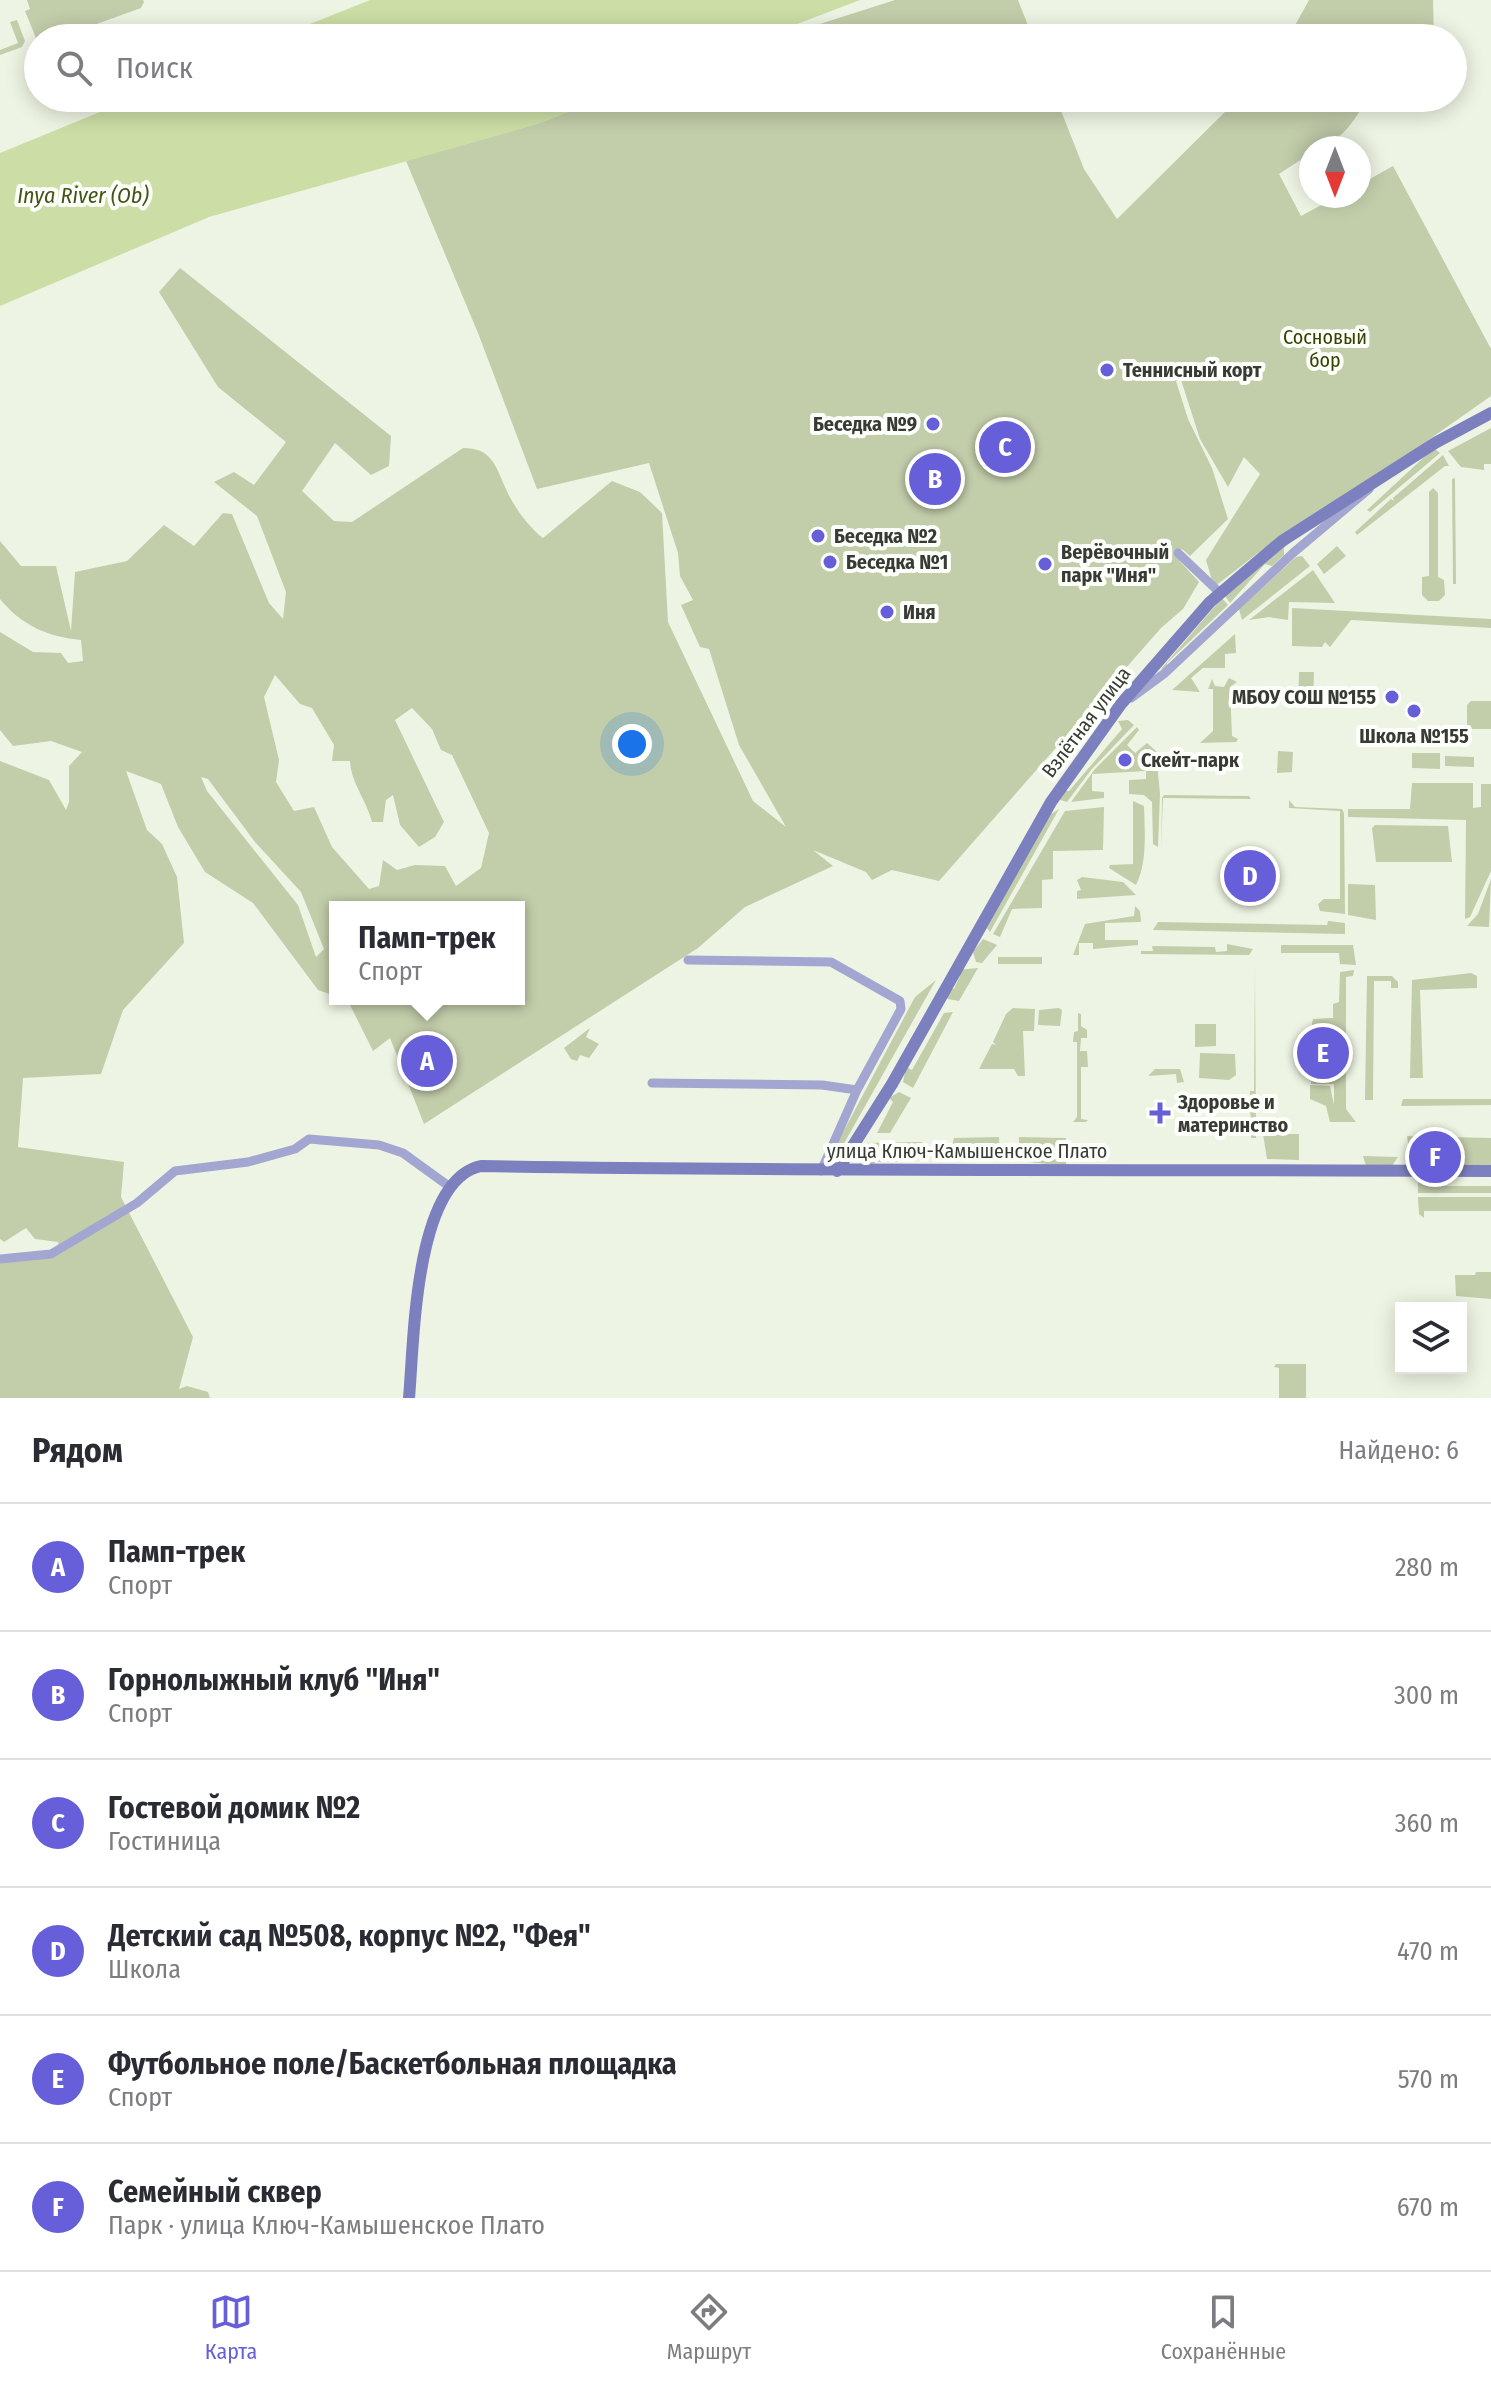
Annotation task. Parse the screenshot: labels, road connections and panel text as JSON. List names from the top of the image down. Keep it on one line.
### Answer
{"streets":{"main road":["Взлётная улица","улица Ключ-Камышенское Плато"]},"crossings":[["Взлётная улица","улица Ключ-Камышенское Плато"]],"water":["Inya River (Ob)"],"parks":["Сосновый бор"],"places":{"other":["Теннисный корт","Беседка №9","Беседка №2","Беседка №1","Верёвочный парк \"Иня\"","Иня","МБОУ СОШ №155","Школа №155","Скейт-парк"],"health":["Здоровье и материнство"]},"north":"bottom","page":{"search":"Поиск","pins":["C","B","D","E","A","F"],"popup":["Памп-трек","Спорт"],"heading":["Рядом","Найдено: 6"],"list":[{"mark":"A","name":"Памп-трек","note":"Спорт","value":"280 m"},{"mark":"B","name":"Горнолыжный клуб \"Иня\"","note":"Спорт","value":"300 m"},{"mark":"C","name":"Гостевой домик №2","note":"Гостиница","value":"360 m"},{"mark":"D","name":"Детский сад №508, корпус №2, \"Фея\"","note":"Школа","value":"470 m"},{"mark":"E","name":"Футбольное поле/Баскетбольная площадка","note":"Спорт","value":"570 m"},{"mark":"F","name":"Семейный сквер","note":"Парк · улица Ключ-Камышенское Плато","value":"670 m"}],"nav":["Карта","Маршрут","Сохранённые"]}}
